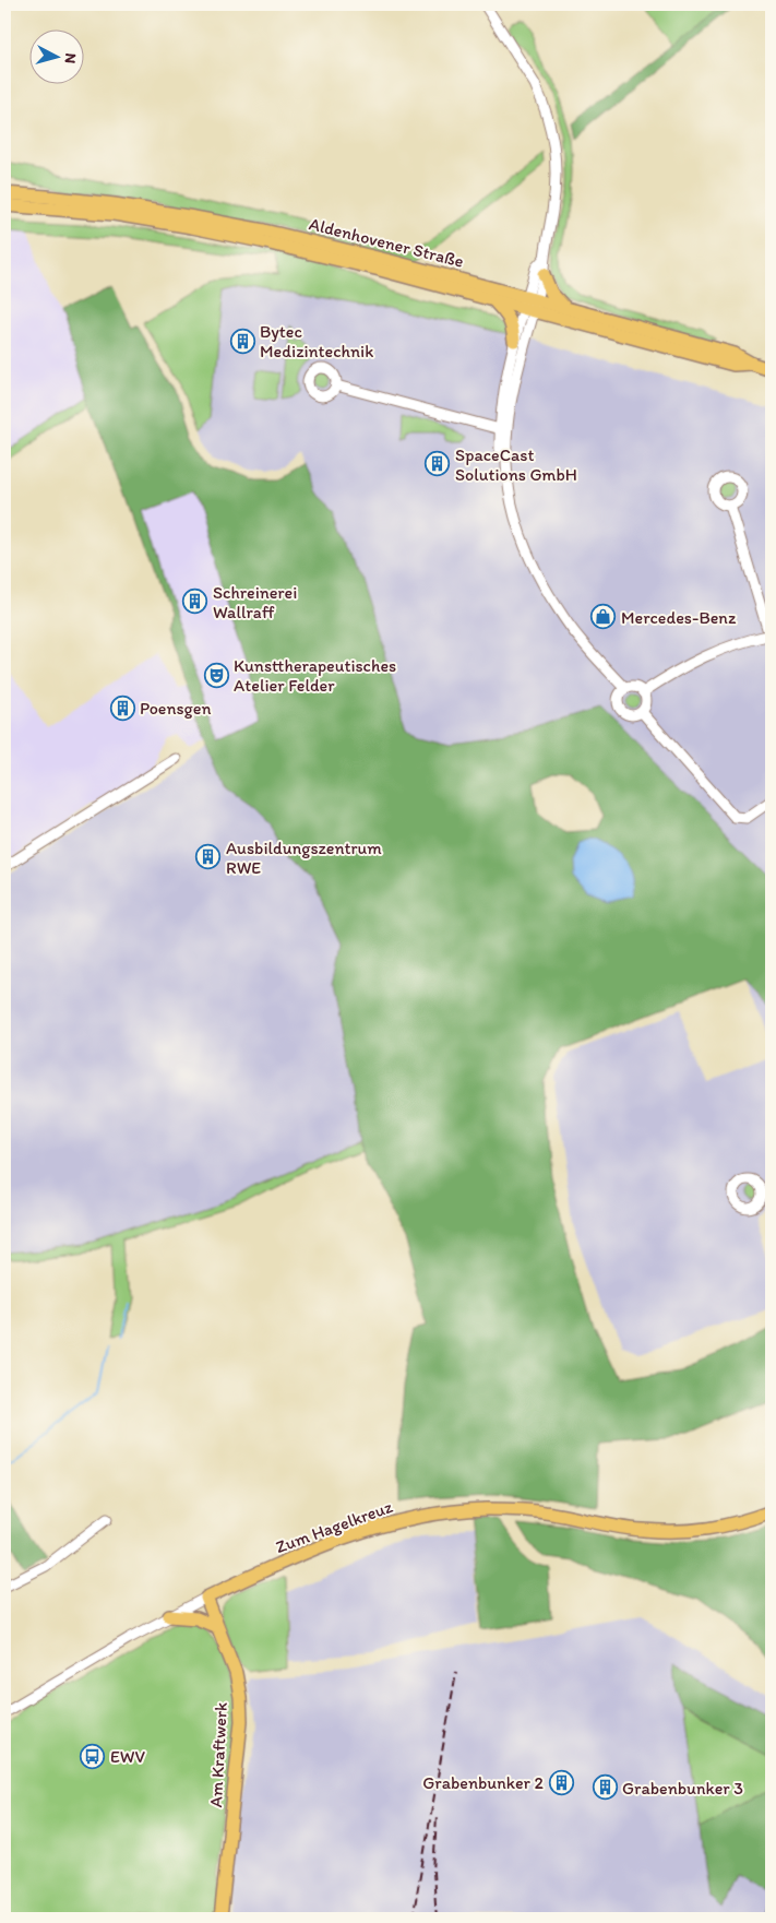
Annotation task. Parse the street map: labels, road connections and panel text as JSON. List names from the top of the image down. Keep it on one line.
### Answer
{"streets":{"main road":["Aldenhovener Straße","Zum Hagelkreuz","Am Kraftwerk"]},"crossings":[["Zum Hagelkreuz","Am Kraftwerk"]],"places":{"building":["Bytec Medizintechnik","SpaceCast Solutions GmbH","Schreinerei Wallraff","Poensgen","Ausbildungszentrum RWE","Grabenbunker 2","Grabenbunker 3"],"shop":["Mercedes-Benz"],"theatre":["Kunsttherapeutisches Atelier Felder"],"bus stop":["EWV"]},"north":"right"}
